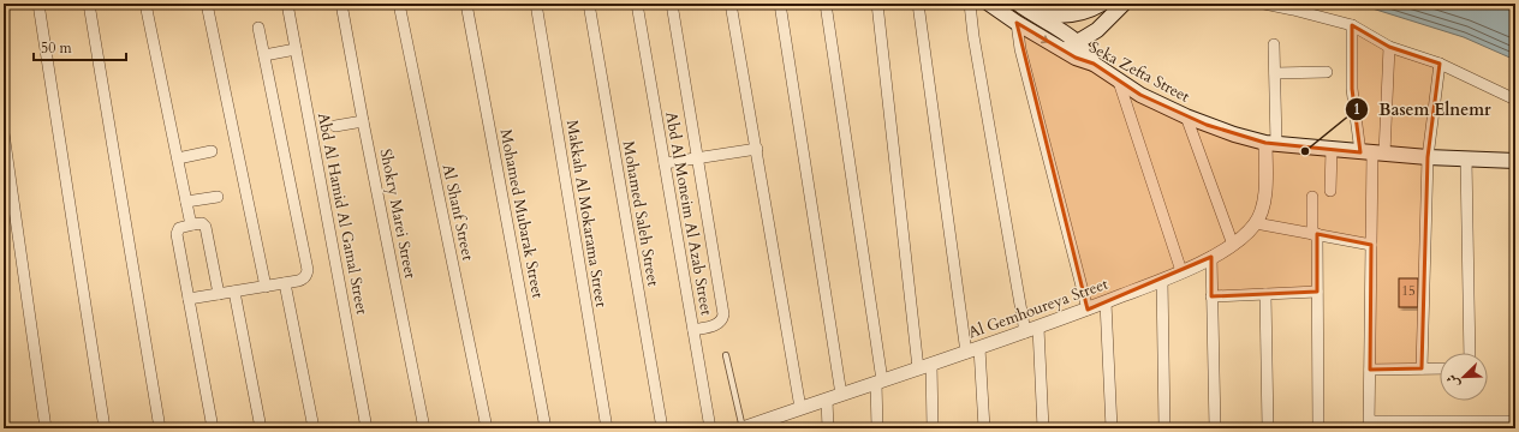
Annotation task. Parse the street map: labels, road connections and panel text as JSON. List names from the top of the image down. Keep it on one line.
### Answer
{"streets":{"main road":["Seka Zefta Street"],"street":["Al Shanf Street","Abd Al Hamid Al Gamal Street","Shokry Marei Street","Mohamed Mubarak Street","Makkah Al Mokarama Street","Mohamed Saleh Street","Abd Al Moneim Al Azab Street","Al Gemhoureya Street"]},"crossings":[["Seka Zefta Street","Al Gemhoureya Street"]],"places":["Basem Elnemr"],"house_numbers":["15"],"scale_bar":"50 m","north":"bottom left"}
